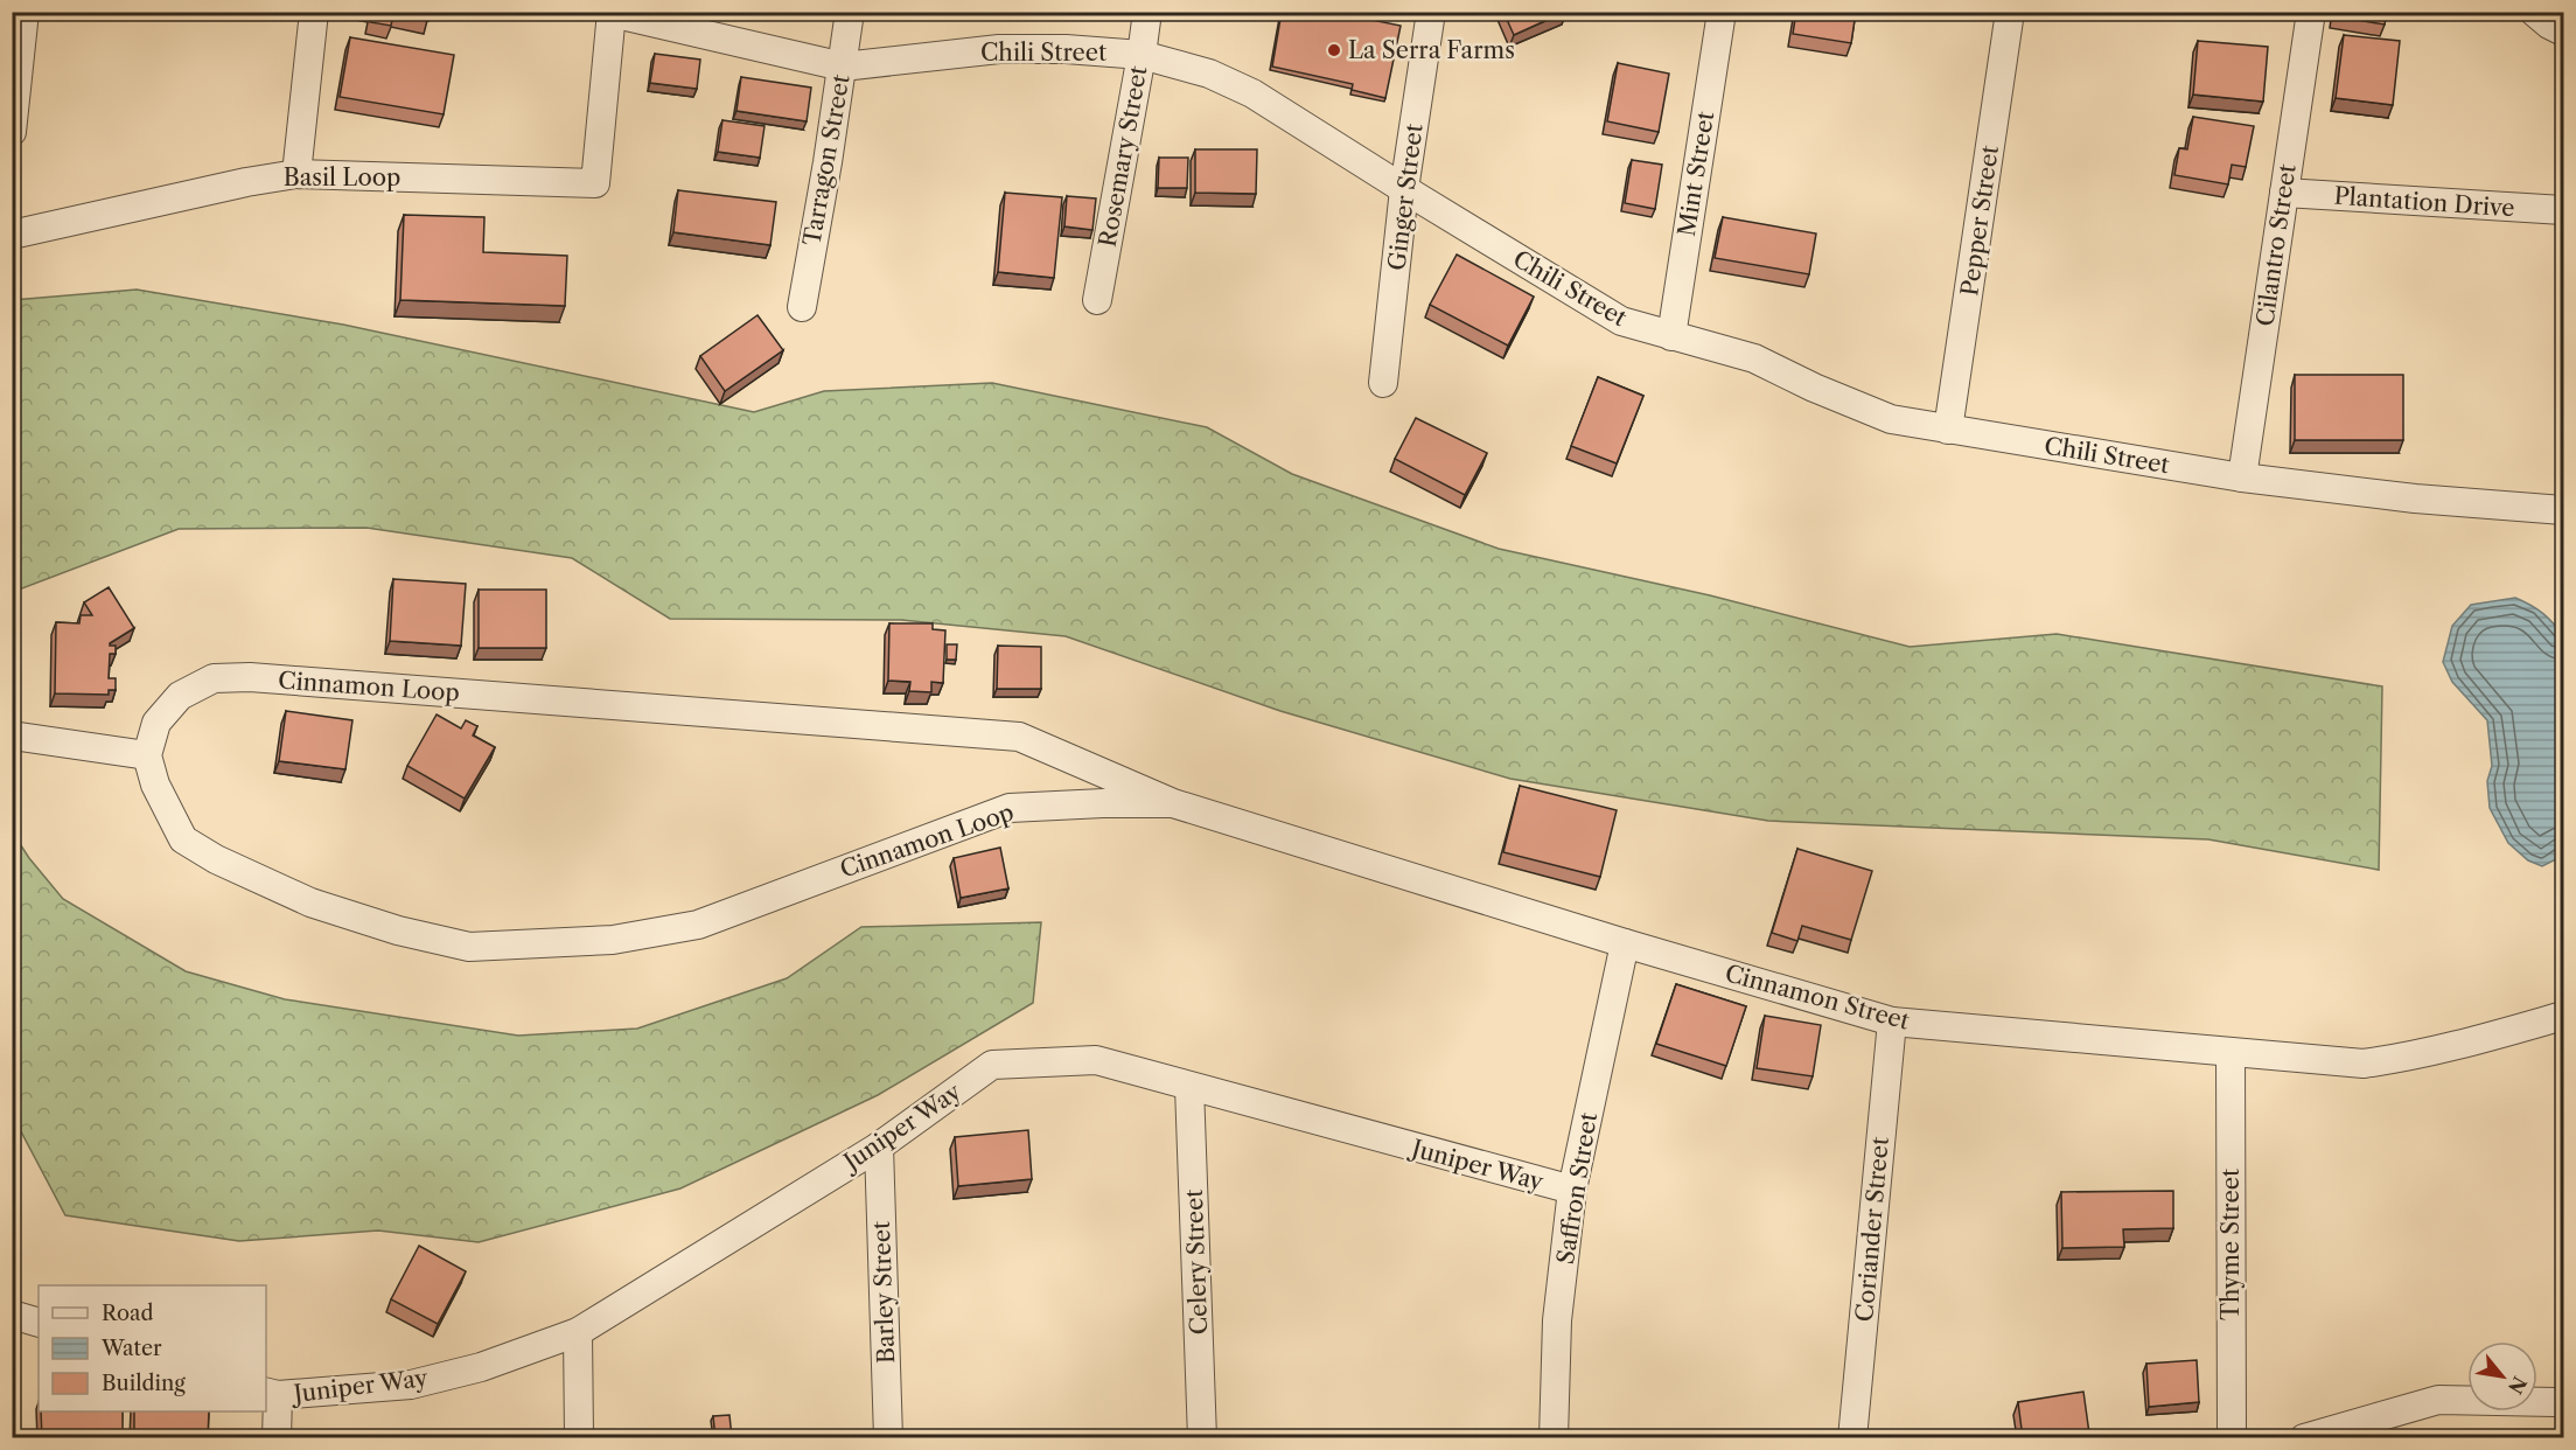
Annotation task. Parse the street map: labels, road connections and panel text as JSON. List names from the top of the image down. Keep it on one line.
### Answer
{"streets":{"street":["Chili Street","Rosemary Street","Tarragon Street","Mint Street","Basil Loop","Ginger Street","Plantation Drive","Pepper Street","Cilantro Street","Cinnamon Loop","Cinnamon Street","Juniper Way","Saffron Street","Coriander Street","Thyme Street","Celery Street","Barley Street"]},"crossings":[["Chili Street","Rosemary Street"],["Chili Street","Tarragon Street"],["Chili Street","Mint Street"],["Chili Street","Basil Loop"],["Chili Street","Ginger Street"],["Chili Street","Pepper Street"],["Chili Street","Cilantro Street"],["Plantation Drive","Cilantro Street"],["Cinnamon Loop","Cinnamon Street"],["Cinnamon Street","Saffron Street"],["Cinnamon Street","Coriander Street"],["Cinnamon Street","Thyme Street"],["Juniper Way","Saffron Street"],["Juniper Way","Celery Street"],["Juniper Way","Barley Street"]],"places":["La Serra Farms"],"legend":["Road","Water","Building"],"north":"bottom right"}
